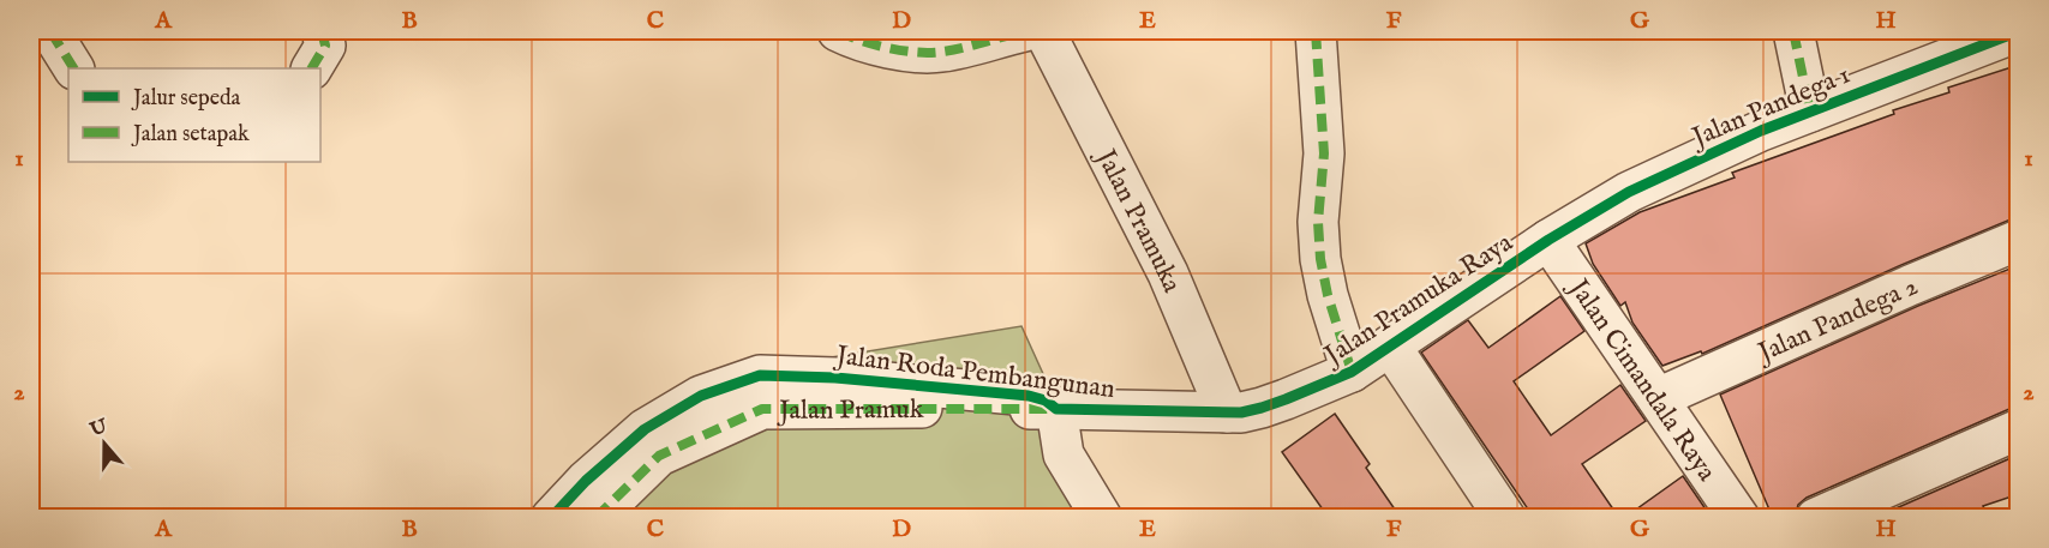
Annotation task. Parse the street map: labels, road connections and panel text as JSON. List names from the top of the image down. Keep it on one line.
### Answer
{"streets":{"street":["Jalan Pandega 1","Jalan Pramuka","Jalan Pramuka Raya","Jalan Pandega 2","Jalan Roda Pembangunan","Jalan Cimandala Raya","Jalan Pramuk"]},"crossings":[["Jalan Pandega 1","Jalan Pramuka Raya"],["Jalan Pandega 1","Jalan Cimandala Raya"],["Jalan Pramuka","Jalan Pramuka Raya"],["Jalan Pramuka","Jalan Roda Pembangunan"],["Jalan Pramuka Raya","Jalan Roda Pembangunan"],["Jalan Pramuka Raya","Jalan Cimandala Raya"],["Jalan Pandega 2","Jalan Cimandala Raya"],["Jalan Roda Pembangunan","Jalan Pramuk"]],"legend":["Jalur sepeda","Jalan setapak"],"north":"top","grid":{"columns":["A","B","C","D","E","F","G","H"],"rows":["1","2"]}}
